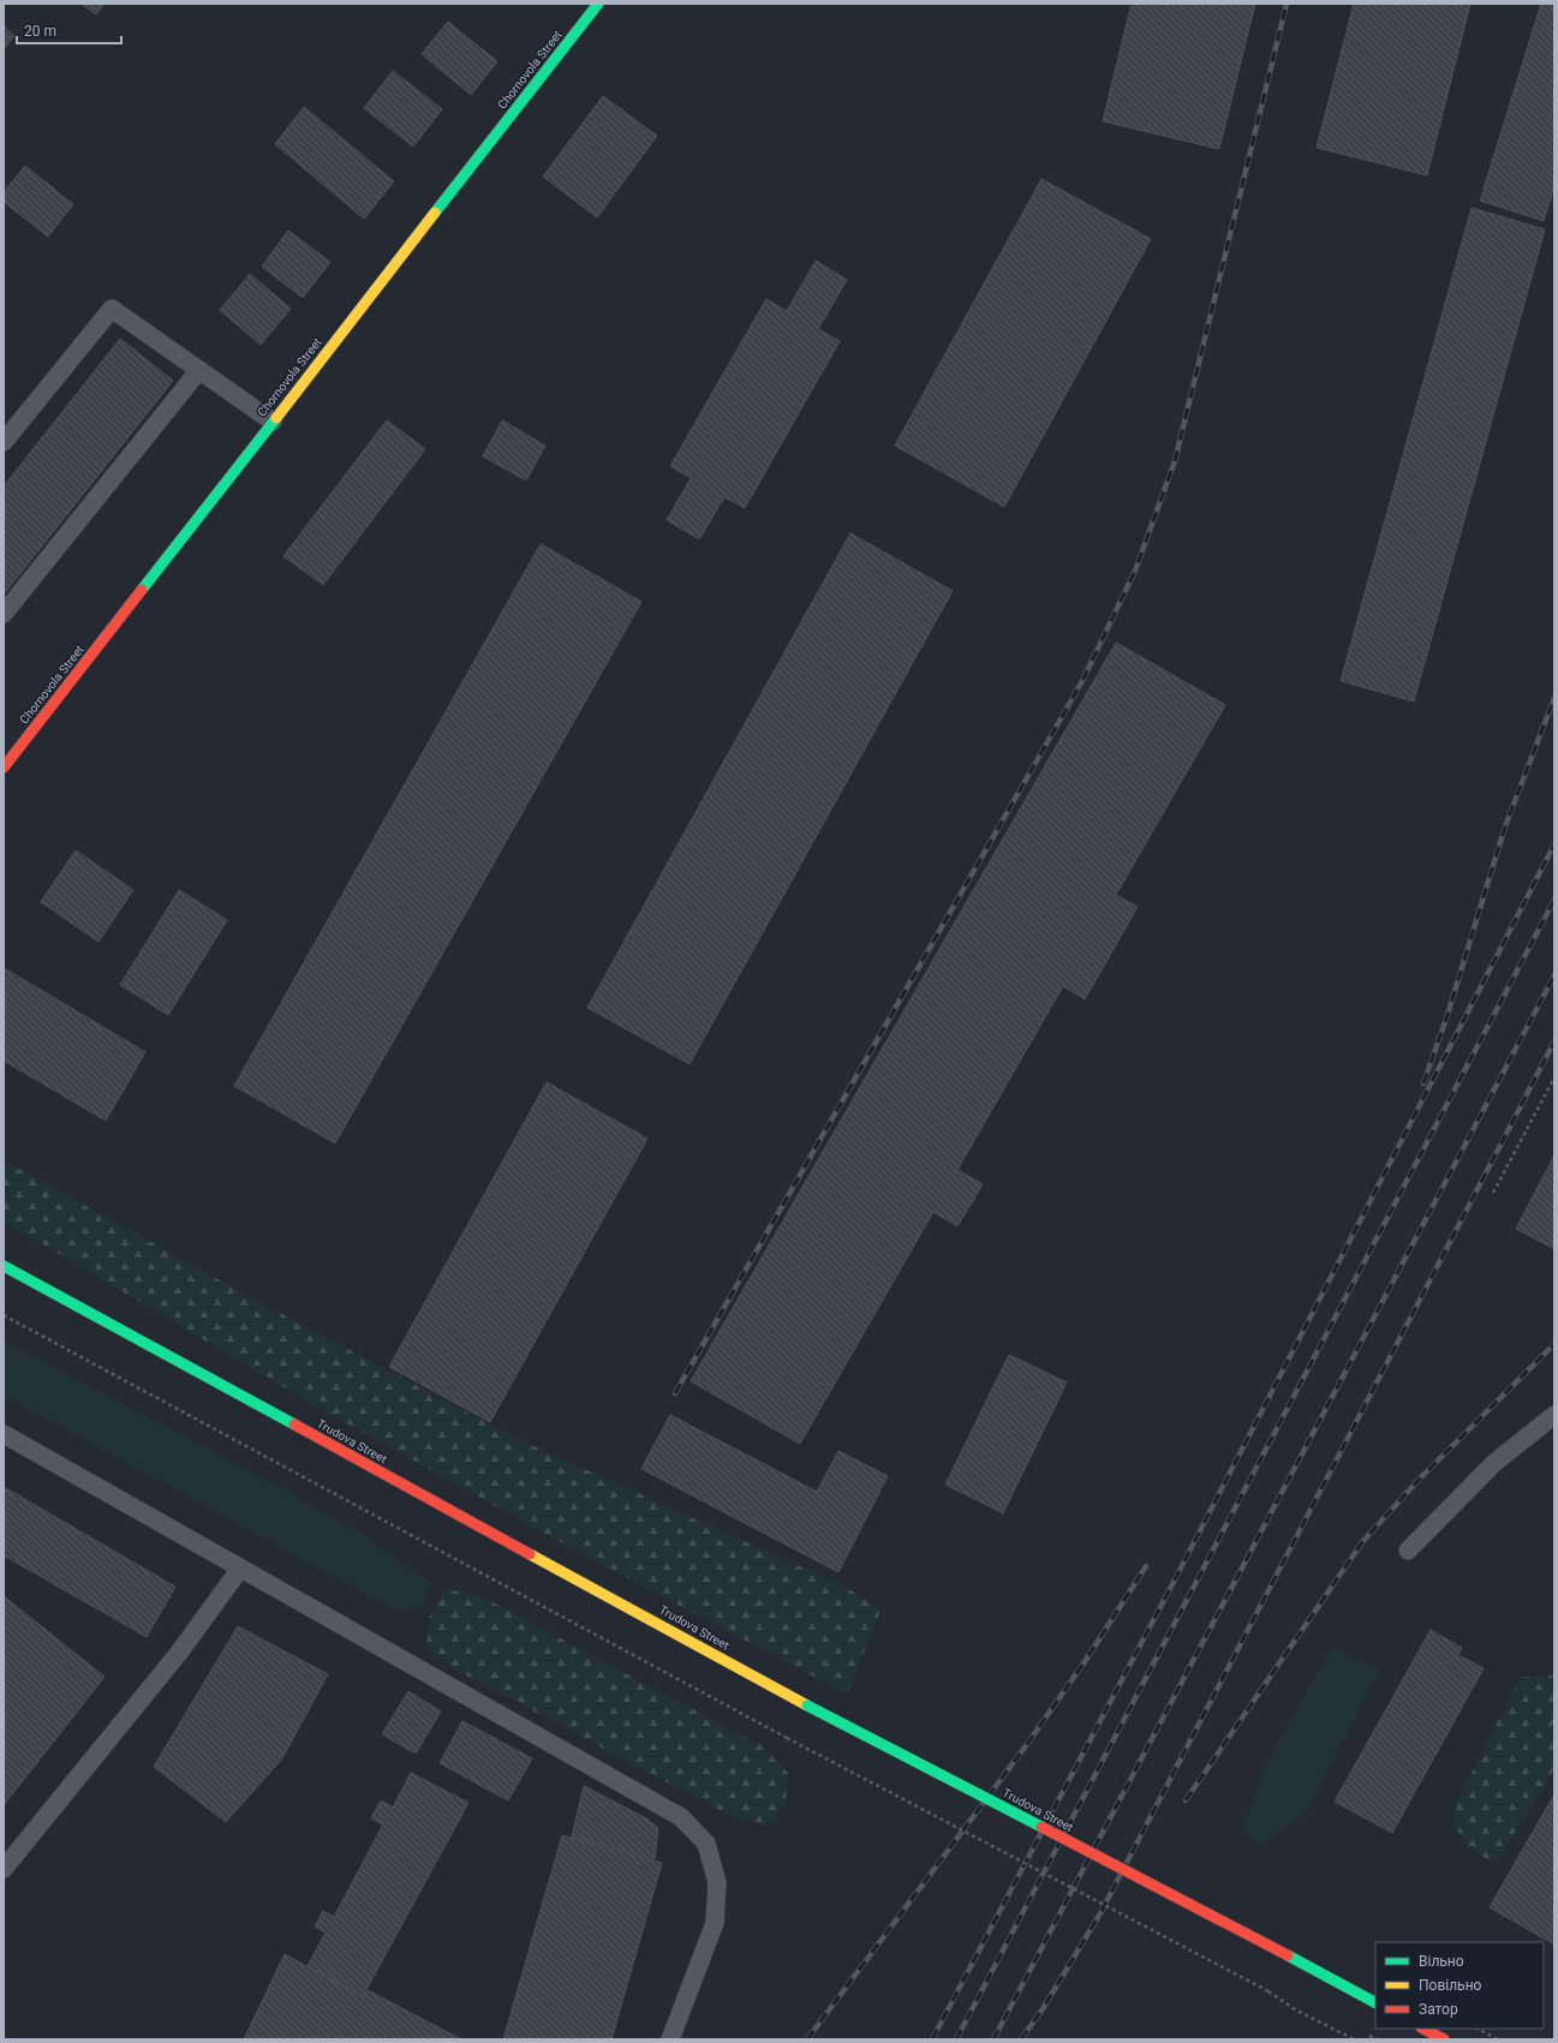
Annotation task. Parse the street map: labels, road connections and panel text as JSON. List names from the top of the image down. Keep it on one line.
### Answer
{"streets":{"main road":["Chornovola Street","Trudova Street"]},"legend":["Вільно","Повільно","Затор"],"scale_bar":"20 m"}
